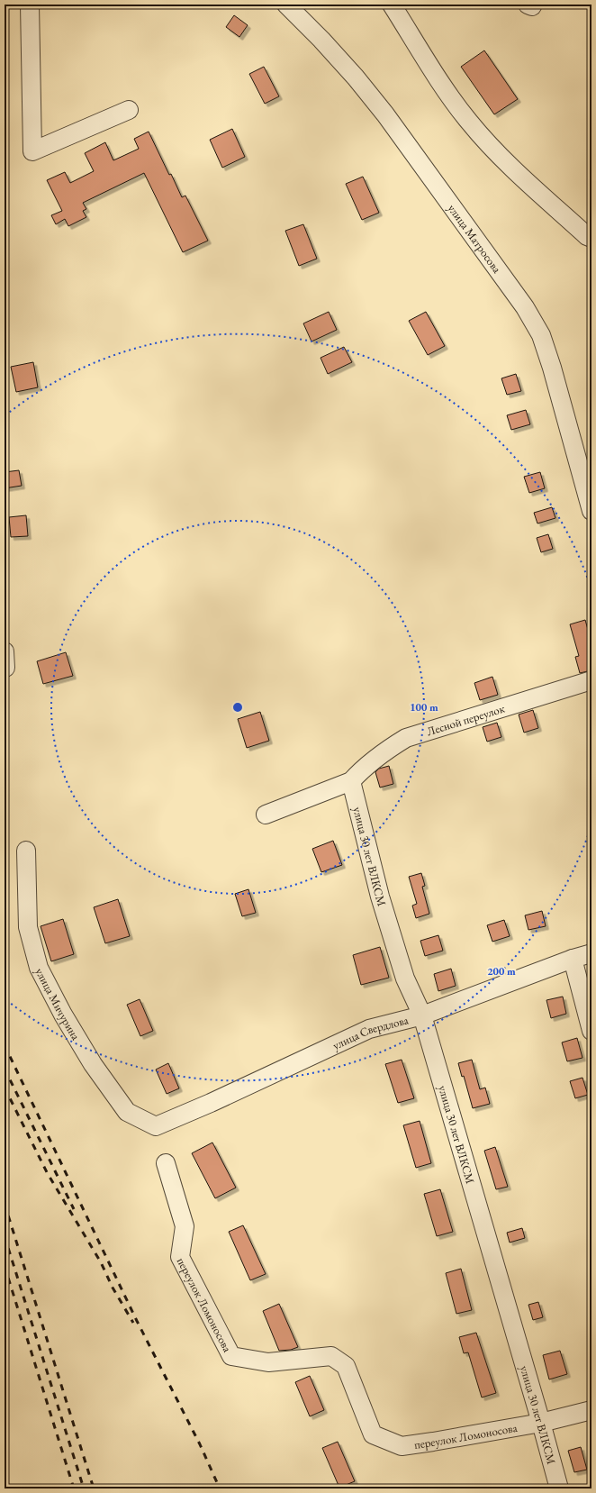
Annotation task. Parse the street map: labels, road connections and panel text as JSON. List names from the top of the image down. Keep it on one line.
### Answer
{"streets":{"street":["улица Матросова","Лесной переулок","улица 30 лет ВЛКСМ","улица Мичурина","улица Свердлова","переулок Ломоносова"]},"crossings":[["Лесной переулок","улица 30 лет ВЛКСМ"],["улица 30 лет ВЛКСМ","улица Свердлова"],["улица 30 лет ВЛКСМ","переулок Ломоносова"],["улица Мичурина","улица Свердлова"]],"rings":["100 m","200 m"]}
